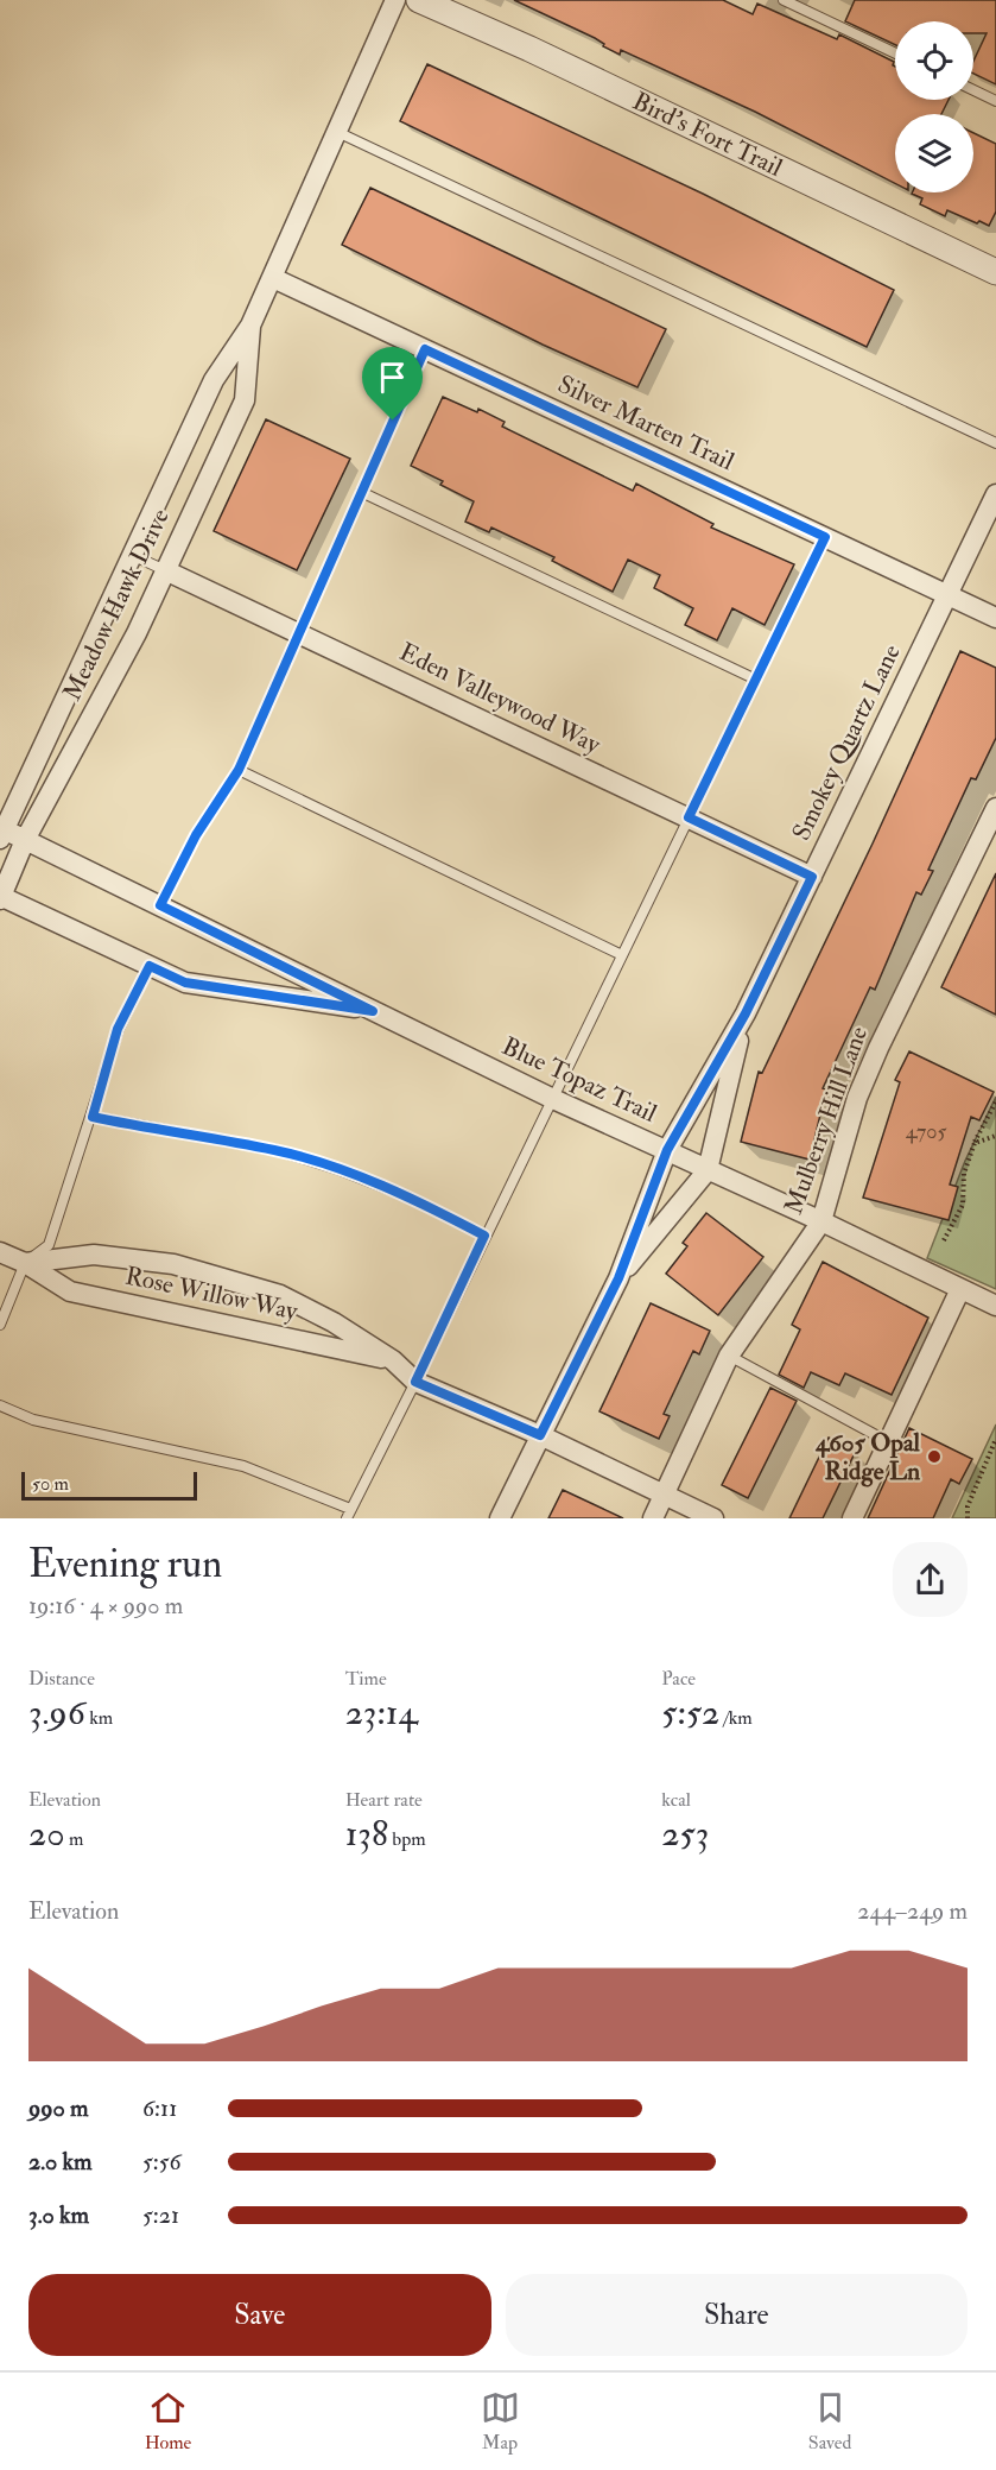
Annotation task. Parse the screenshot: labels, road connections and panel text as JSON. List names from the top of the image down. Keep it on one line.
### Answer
{"streets":{"street":["Bird's Fort Trail","Silver Marten Trail","Meadow Hawk Drive","Eden Valleywood Way","Smokey Quartz Lane","Blue Topaz Trail","Mulberry Hill Lane","Rose Willow Way"]},"crossings":[["Silver Marten Trail","Meadow Hawk Drive"],["Silver Marten Trail","Smokey Quartz Lane"],["Meadow Hawk Drive","Eden Valleywood Way"],["Meadow Hawk Drive","Blue Topaz Trail"],["Eden Valleywood Way","Smokey Quartz Lane"],["Smokey Quartz Lane","Blue Topaz Trail"],["Smokey Quartz Lane","Rose Willow Way"],["Blue Topaz Trail","Mulberry Hill Lane"],["Mulberry Hill Lane","Rose Willow Way"]],"places":["4605 Opal Ridge Ln"],"house_numbers":["4705"],"scale_bar":"50 m","page":{"scale":"50 m","heading":["Evening run","19:16 · 4 × 990 m"],"stats":[["Distance","3.96 km"],["Time","23:14"],["Pace","5:52 /km"],["Elevation","20 m"],["Heart rate","138 bpm"],["kcal","253"]],"chart":["Elevation","244–249 m"],"list":[{"name":"990 m","note":"6:11"},{"name":"2.0 km","note":"5:56"},{"name":"3.0 km","note":"5:21"}],"buttons":["Save","Share"],"tabs":["Home","Map","Saved"]}}
